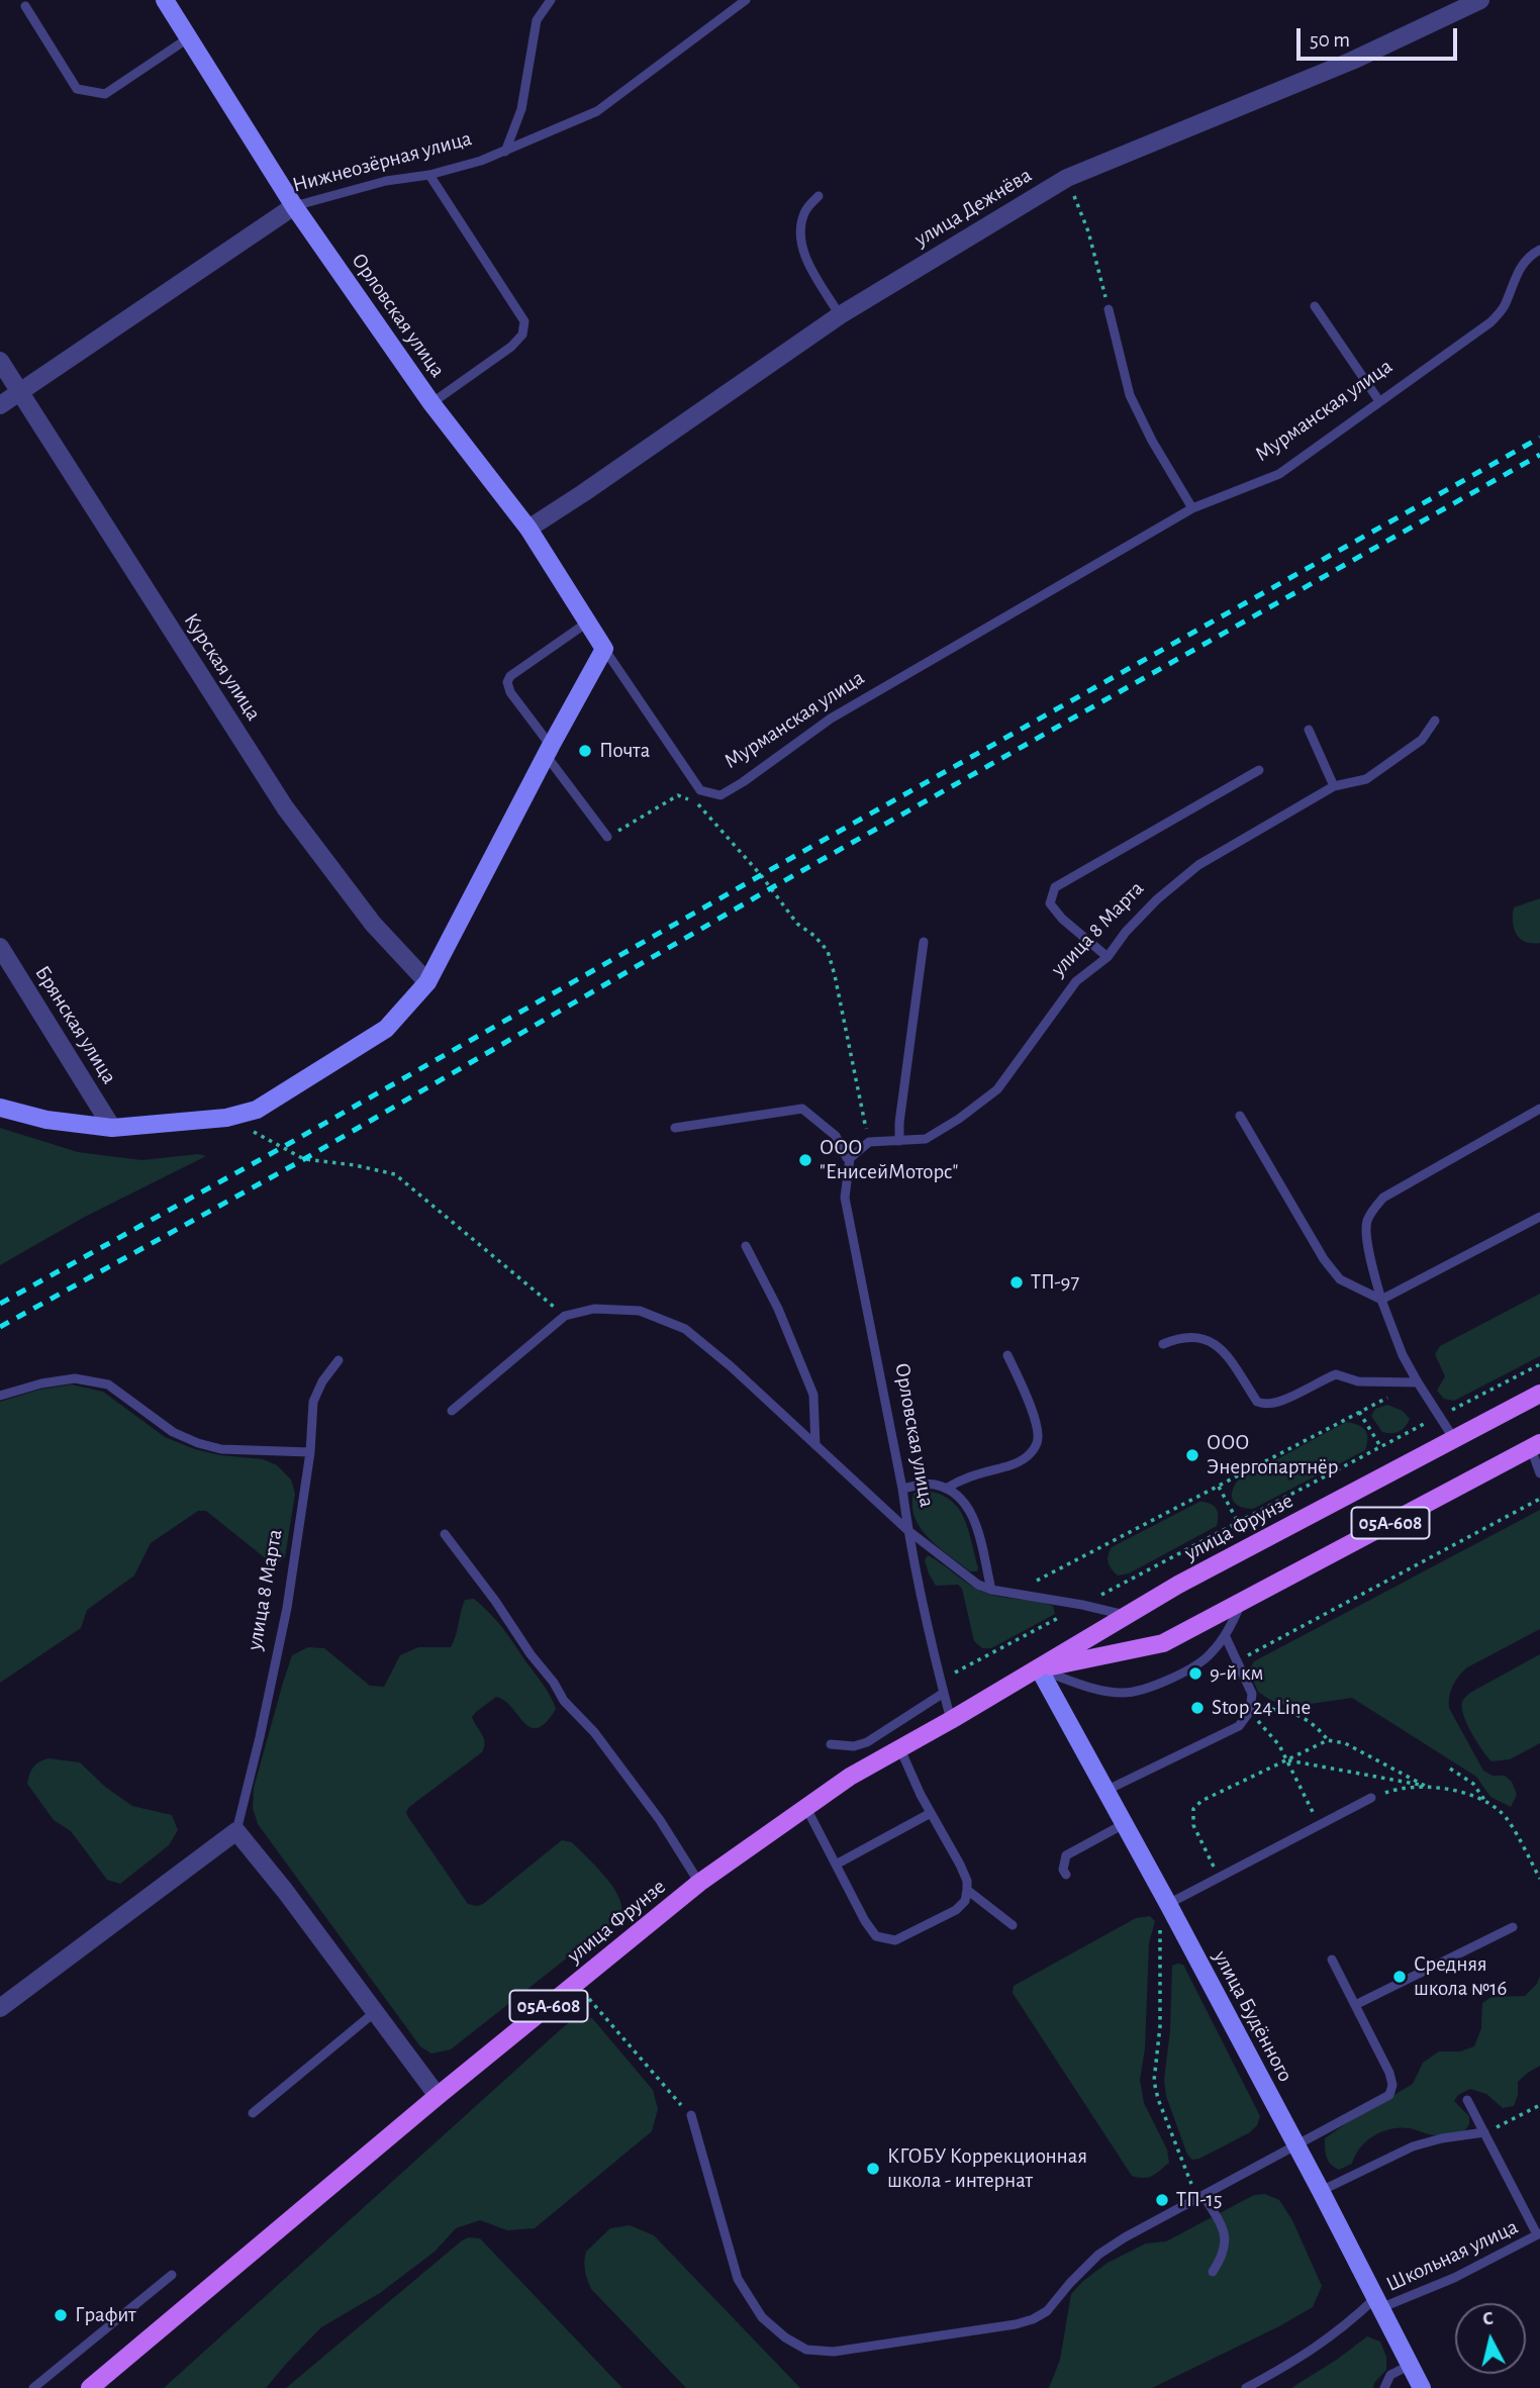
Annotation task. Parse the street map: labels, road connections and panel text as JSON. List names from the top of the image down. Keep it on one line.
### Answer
{"streets":{"main road":["Орловская улица","05А-608","улица Фрунзе","улица Будённого"],"street":["Нижнеозёрная улица","улица Дежнёва","Курская улица","Брянская улица"],"lane":["Мурманская улица","улица 8 Марта","Школьная улица"]},"crossings":[["Нижнеозёрная улица","Орловская улица"],["Нижнеозёрная улица","Курская улица"],["улица Дежнёва","Орловская улица"],["Орловская улица","Мурманская улица"],["Орловская улица","улица Фрунзе"],["улица Фрунзе","улица Будённого"],["улица Будённого","Школьная улица"]],"places":["Почта","ООО \"ЕнисейМоторс\"","ТП-97","ООО Энергопартнёр","9-й км","Stop 24 Line","Средняя школа №16","КГОБУ Коррекционная школа - интернат","ТП-15","Графит"],"scale_bar":"50 m","north":"top"}
